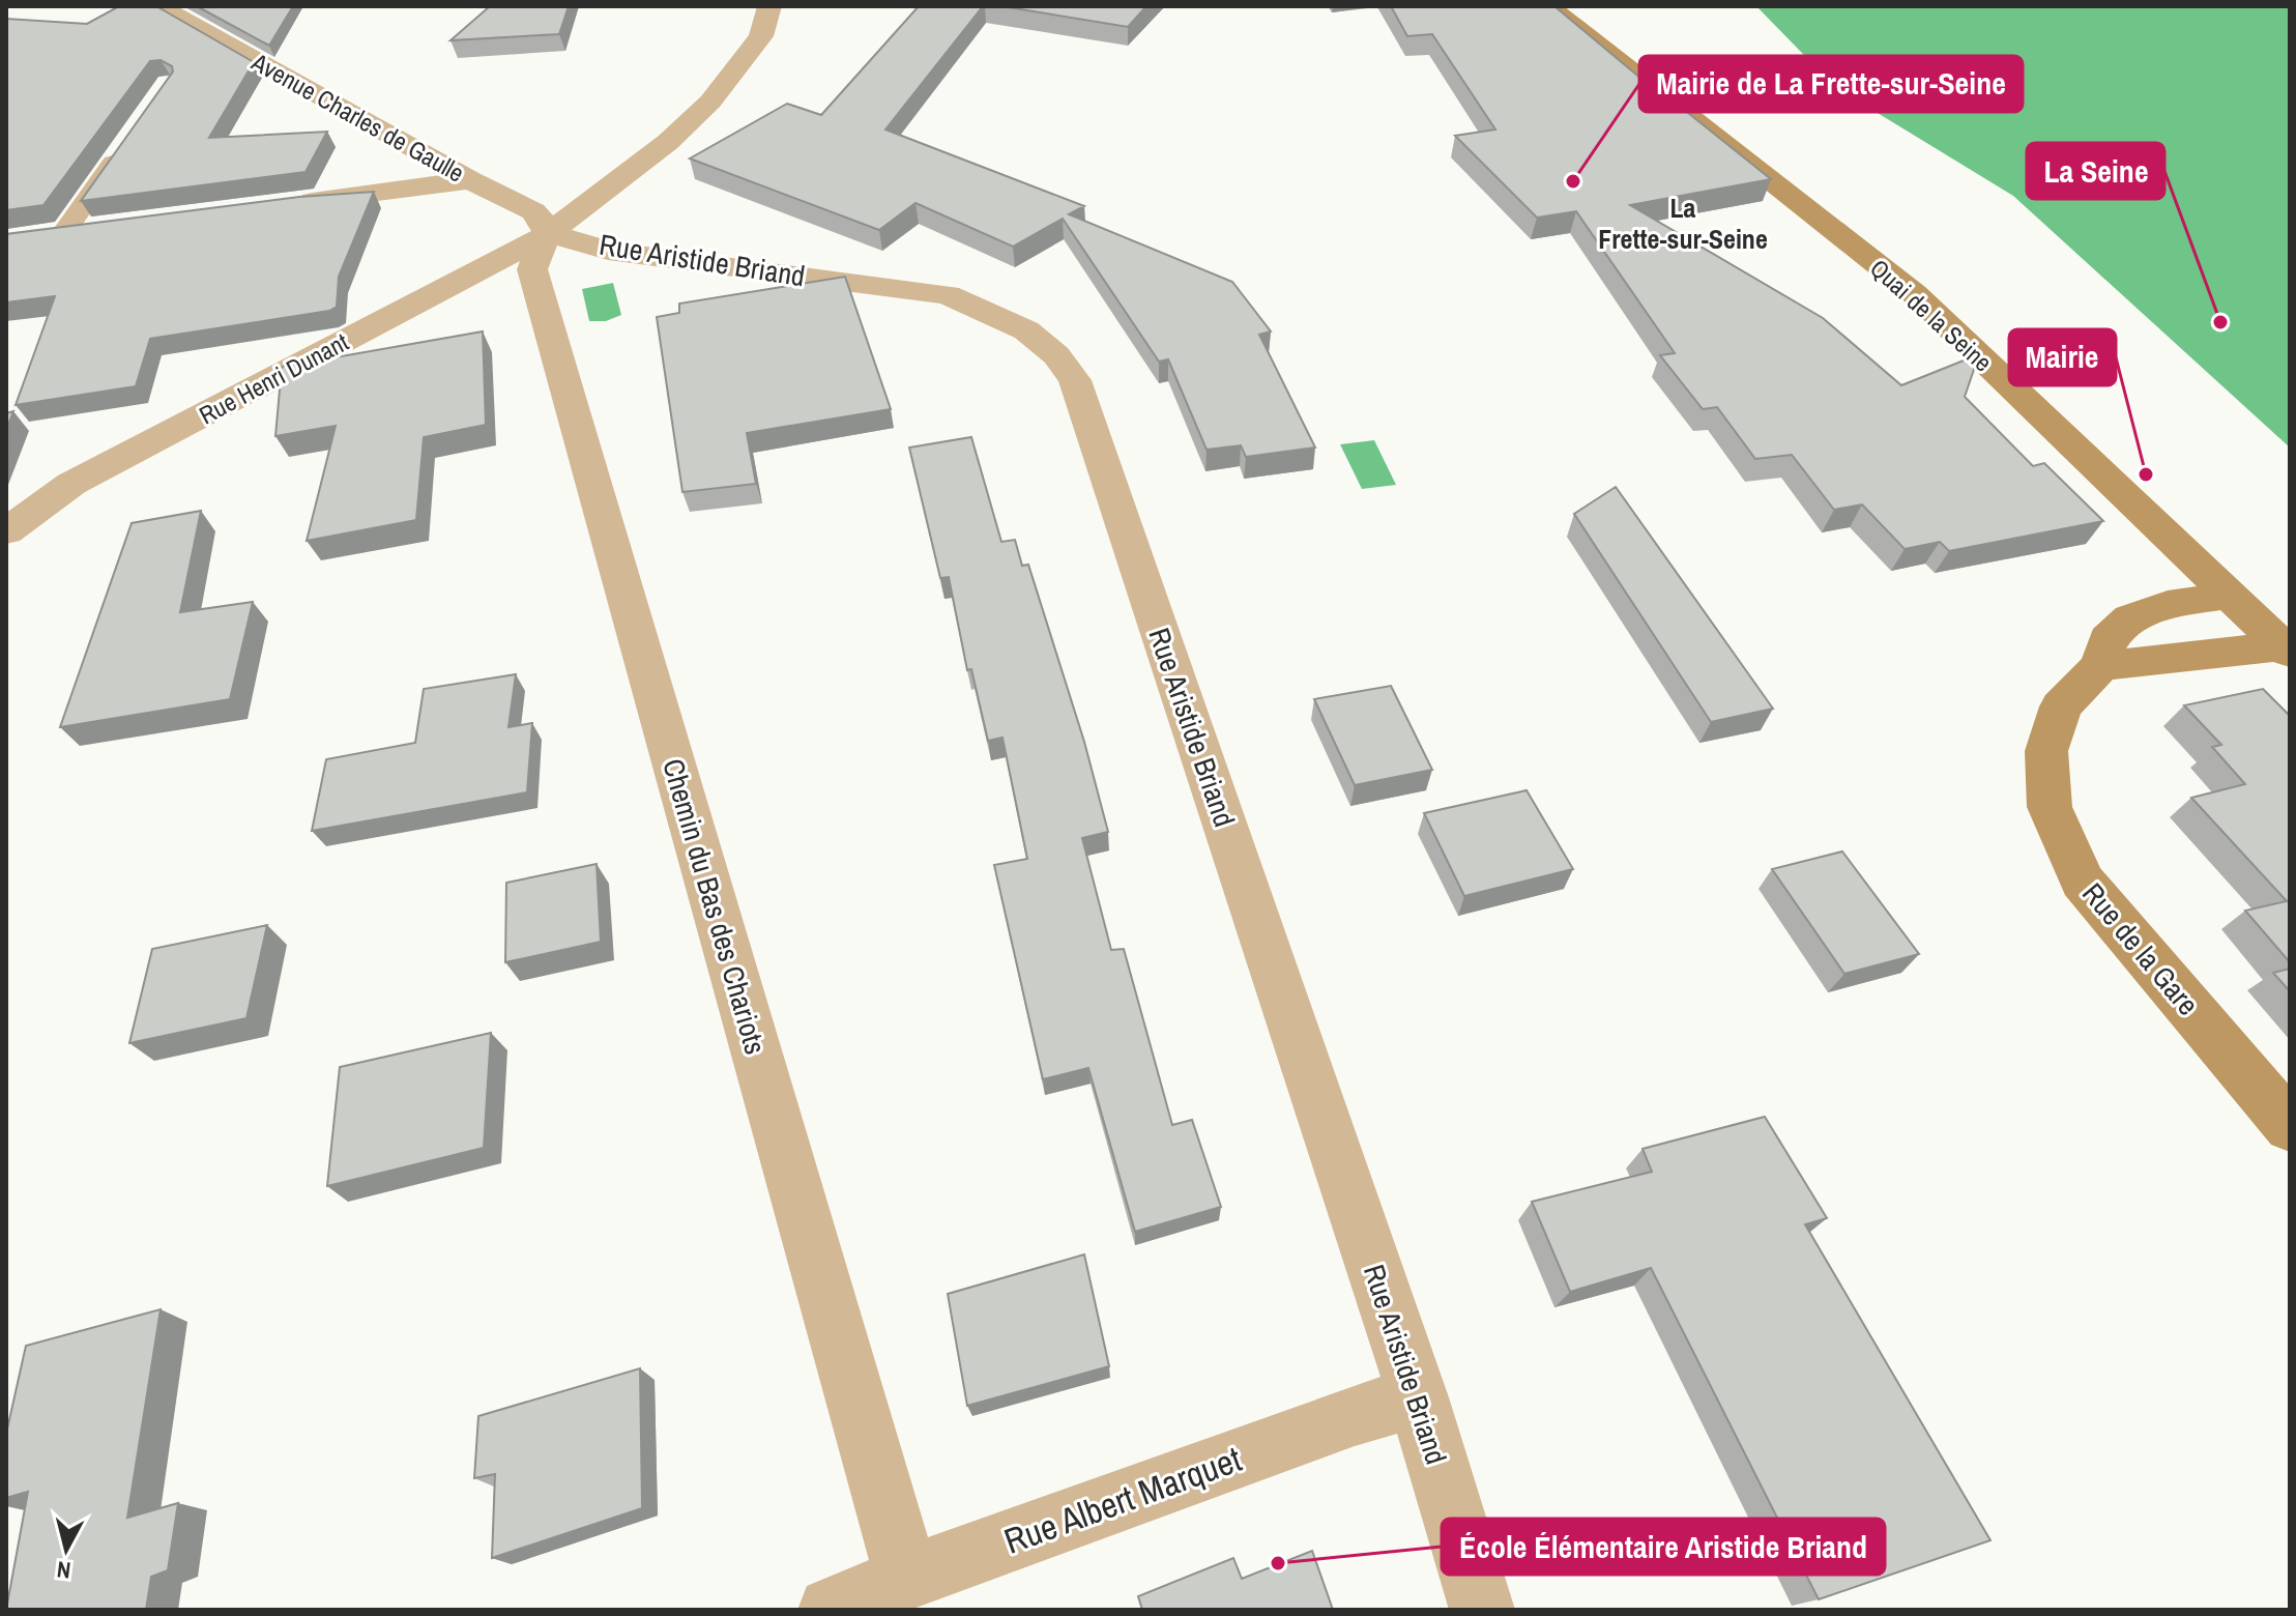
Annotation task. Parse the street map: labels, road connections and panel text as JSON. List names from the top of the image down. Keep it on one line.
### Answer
{"streets":{"street":["Avenue Charles de Gaulle","Rue Aristide Briand","Quai de la Seine","Rue Henri Dunant","Chemin du Bas des Chariots","Rue de la Gare","Rue Albert Marquet"]},"crossings":[["Avenue Charles de Gaulle","Rue Aristide Briand"],["Avenue Charles de Gaulle","Rue Henri Dunant"],["Avenue Charles de Gaulle","Chemin du Bas des Chariots"],["Rue Aristide Briand","Rue Henri Dunant"],["Rue Aristide Briand","Chemin du Bas des Chariots"],["Rue Aristide Briand","Rue Albert Marquet"],["Quai de la Seine","Rue de la Gare"],["Rue Henri Dunant","Chemin du Bas des Chariots"],["Chemin du Bas des Chariots","Rue Albert Marquet"]],"districts":["La Frette-sur-Seine"],"places":["Mairie de La Frette-sur-Seine","La Seine","Mairie","École Élémentaire Aristide Briand"],"north":"bottom"}
